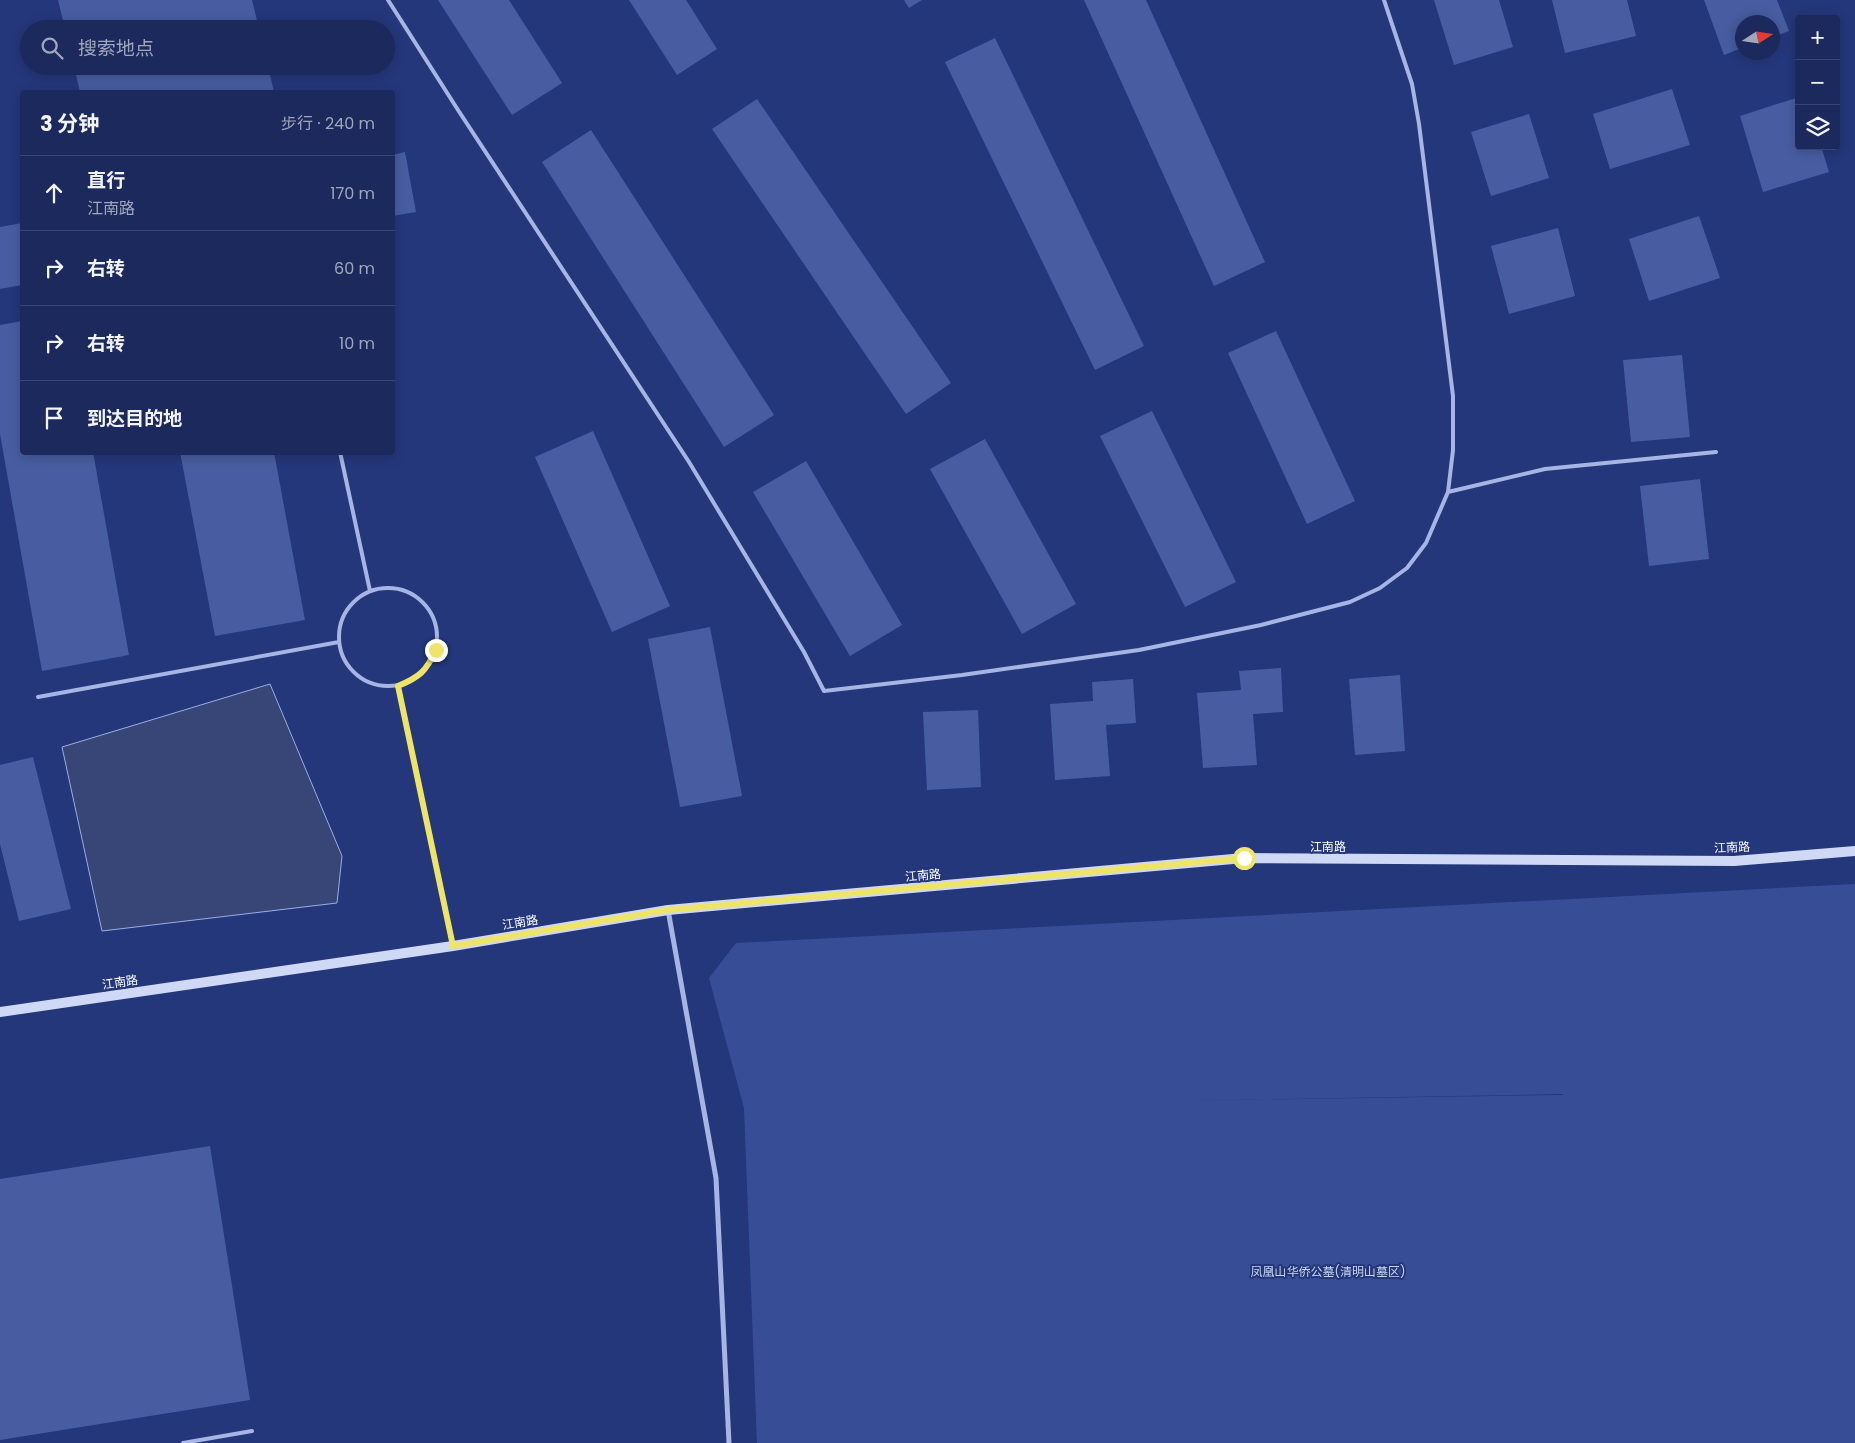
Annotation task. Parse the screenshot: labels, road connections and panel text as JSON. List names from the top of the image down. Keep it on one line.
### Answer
{"streets":{"main road":["江南路"]},"parks":["凤凰山华侨公墓(清明山墓区)"],"north":"right","page":{"map_buttons":["+","−"],"search":"搜索地点","heading":["3 分钟","步行 · 240 m"],"list":[["直行","江南路","170 m"],["右转","60 m"],["右转","10 m"],"到达目的地"]}}
